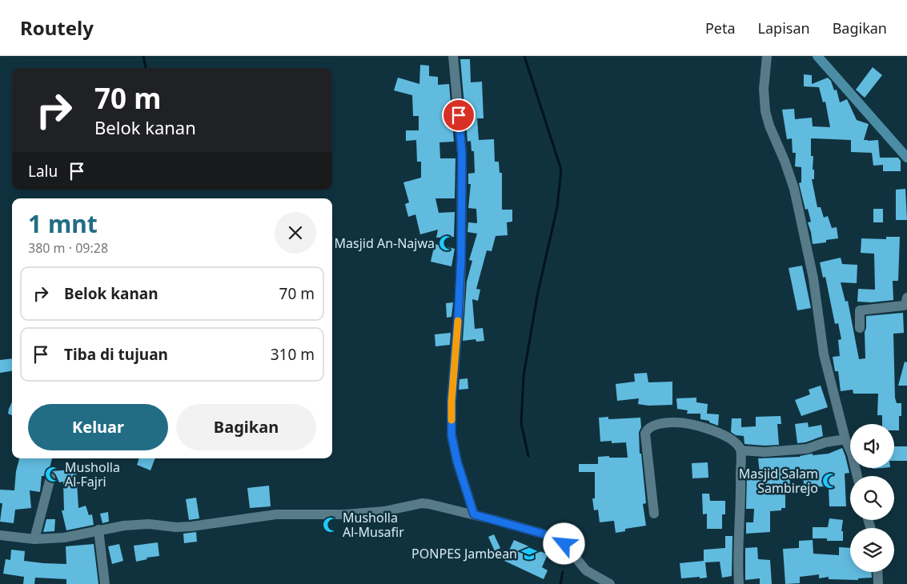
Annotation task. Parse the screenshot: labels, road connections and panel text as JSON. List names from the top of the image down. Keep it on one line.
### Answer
{"places":{"mosque":["Masjid An-Najwa","Musholla Al-Fajri","Masjid Salam Sambirejo","Musholla Al-Musafir"],"school or university":["PONPES Jambean"]},"page":{"header":"Routely","nav":["Peta","Lapisan","Bagikan"],"turn":["70 m","Belok kanan"],"then":"Lalu","heading":["1 mnt","380 m · 09:28"],"list":[{"name":"Belok kanan","value":"70 m"},{"name":"Tiba di tujuan","value":"310 m"}],"buttons":["Keluar","Bagikan"]}}
